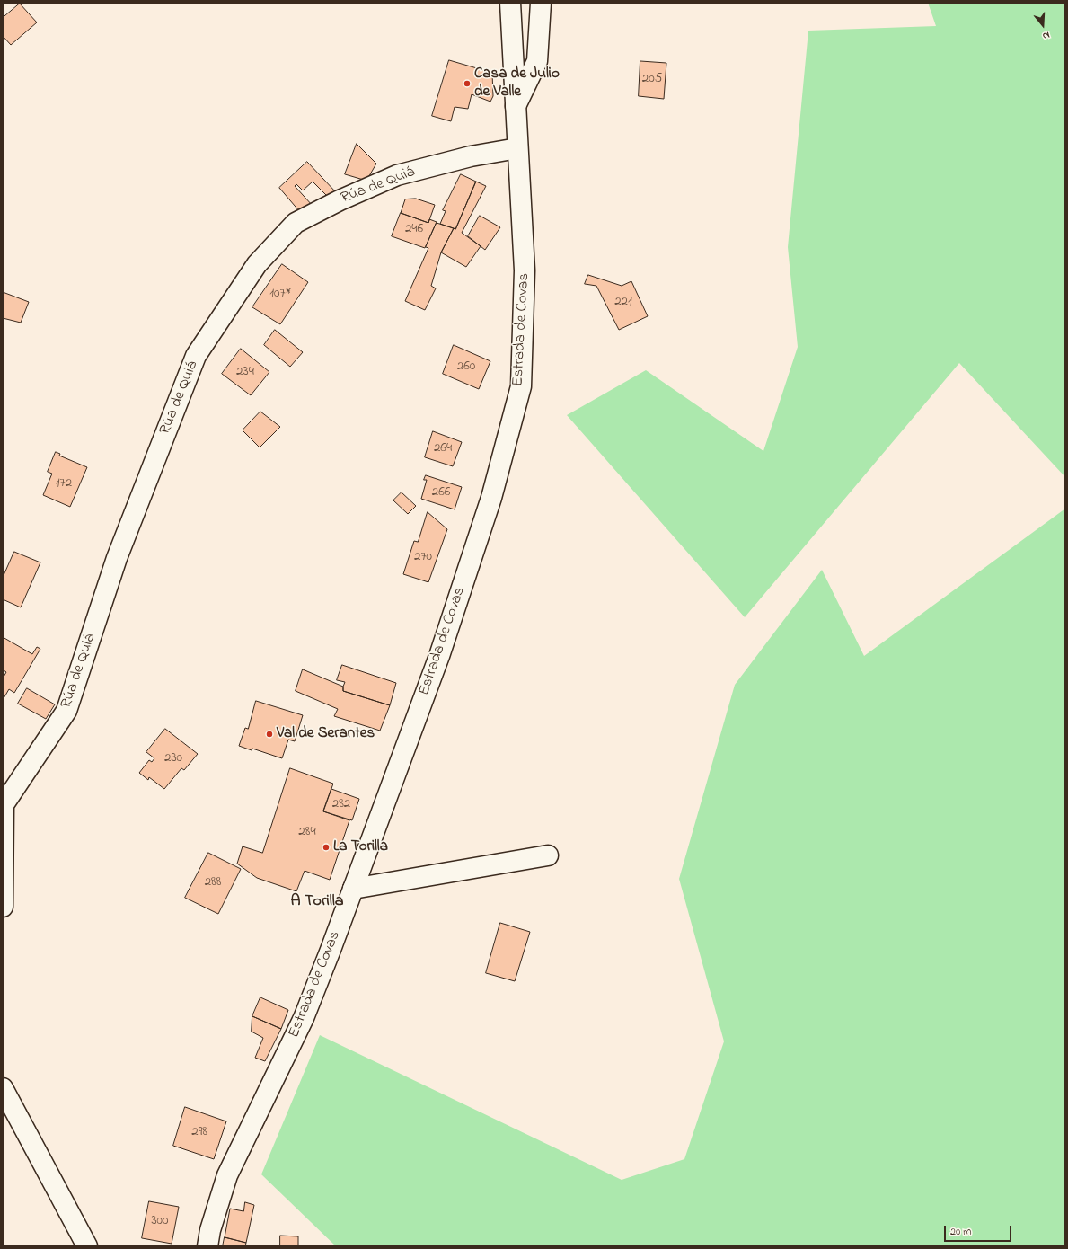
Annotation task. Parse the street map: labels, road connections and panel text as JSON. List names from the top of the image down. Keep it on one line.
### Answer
{"streets":{"street":["Rúa de Quiá","Estrada de Covas"]},"crossings":[["Rúa de Quiá","Estrada de Covas"]],"districts":["A Torilla"],"places":["Casa de Julio de Valle","Val de Serantes","La Torilla"],"house_numbers":["205","246","107*","221","260","234","264","172","266","270","230","282","284","288","298","300"],"scale_bar":"20 m","north":"bottom"}
